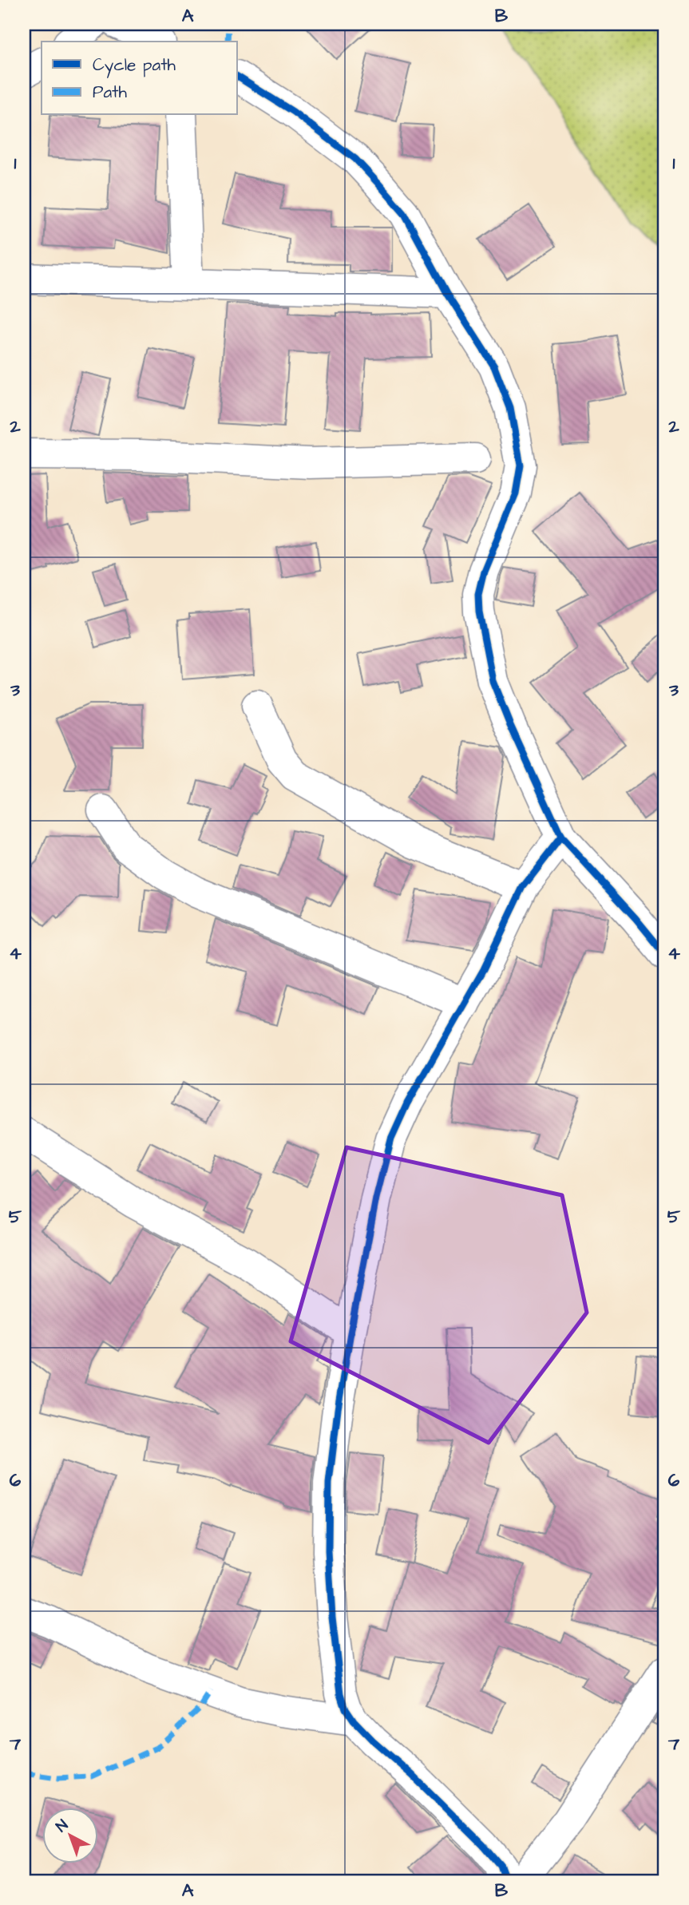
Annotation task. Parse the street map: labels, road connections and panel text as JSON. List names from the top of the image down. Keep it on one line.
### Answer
{"legend":["Cycle path","Path"],"north":"top left","grid":{"columns":["A","B"],"rows":["1","2","3","4","5","6","7"]}}
